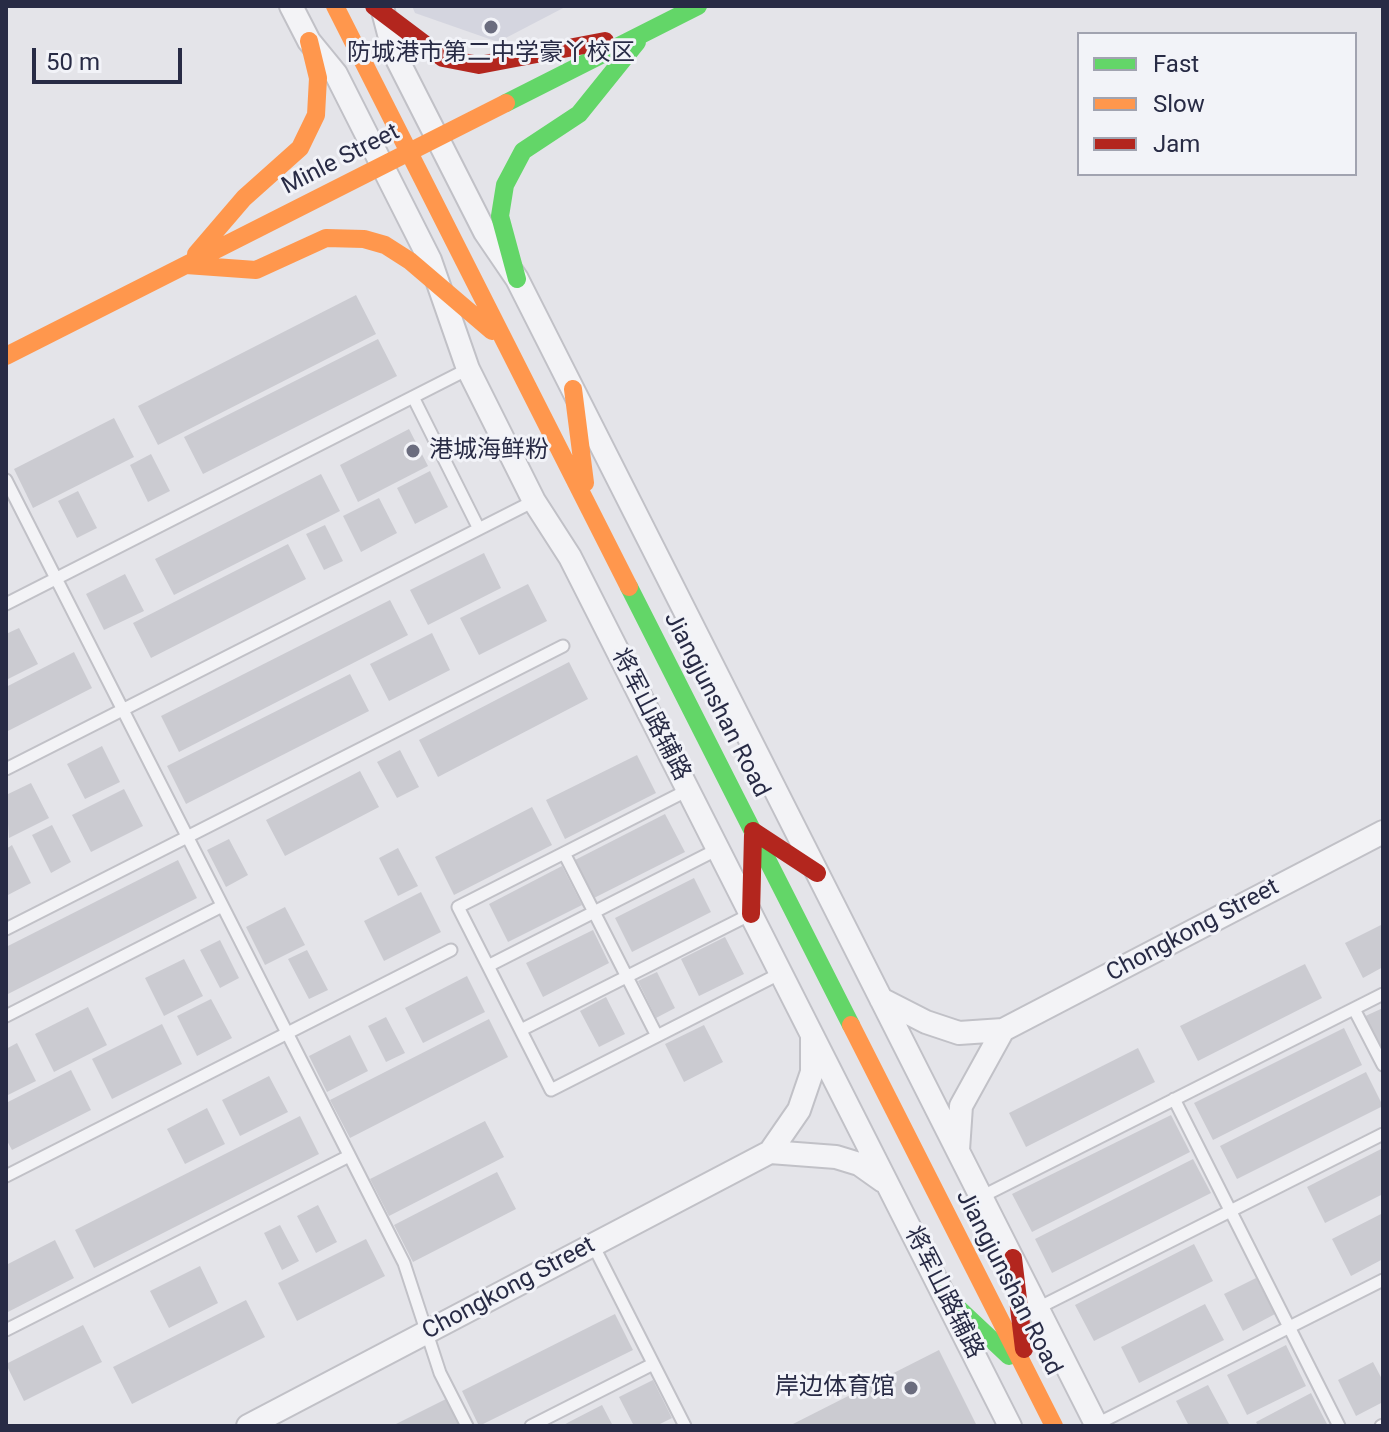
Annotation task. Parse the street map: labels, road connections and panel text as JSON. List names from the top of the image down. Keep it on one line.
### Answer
{"streets":{"street":["Minle Street","Jiangjunshan Road","将军山路辅路","Chongkong Street"]},"crossings":[["Minle Street","Jiangjunshan Road"],["Minle Street","将军山路辅路"],["将军山路辅路","Chongkong Street"]],"places":["防城港市第二中学豪丫校区","港城海鲜粉","岸边体育馆"],"legend":["Fast","Slow","Jam"],"scale_bar":"50 m"}
